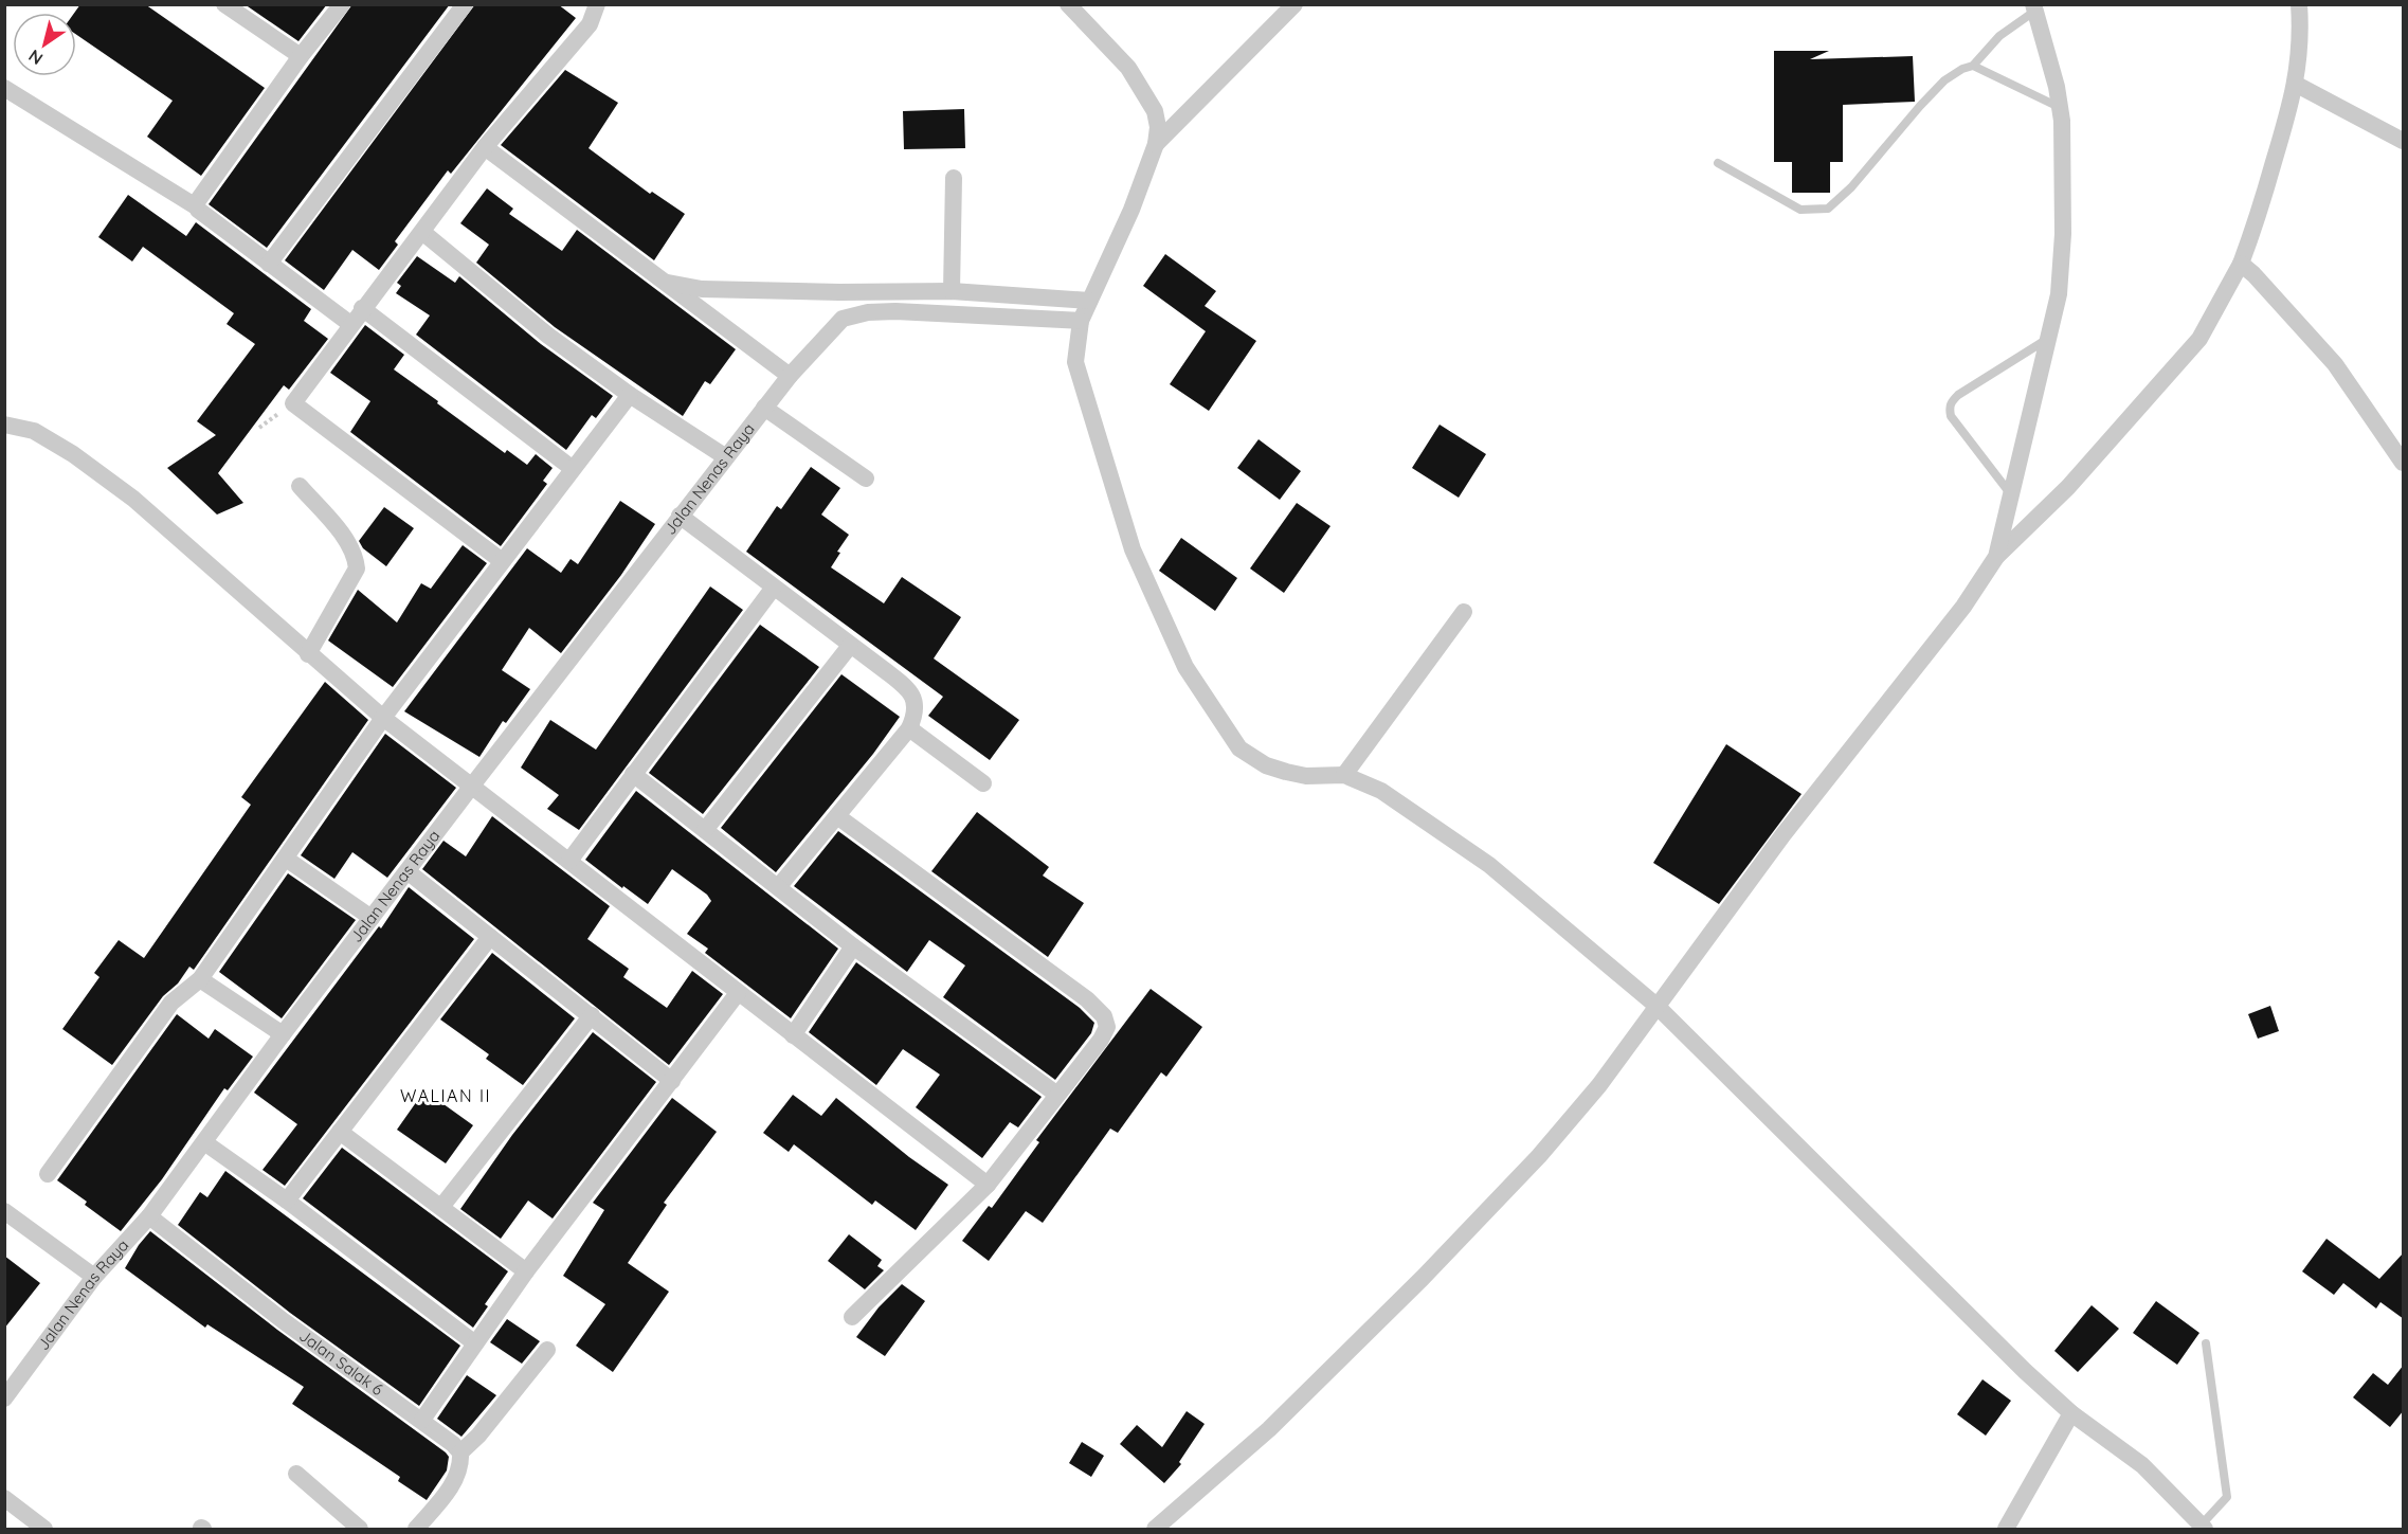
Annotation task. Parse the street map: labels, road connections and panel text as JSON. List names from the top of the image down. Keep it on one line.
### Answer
{"streets":{"street":["Jalan Nenas Raya","Jalan Salak 6"]},"crossings":[["Jalan Nenas Raya","Jalan Salak 6"]],"districts":["WALIAN II"],"north":"bottom left"}
